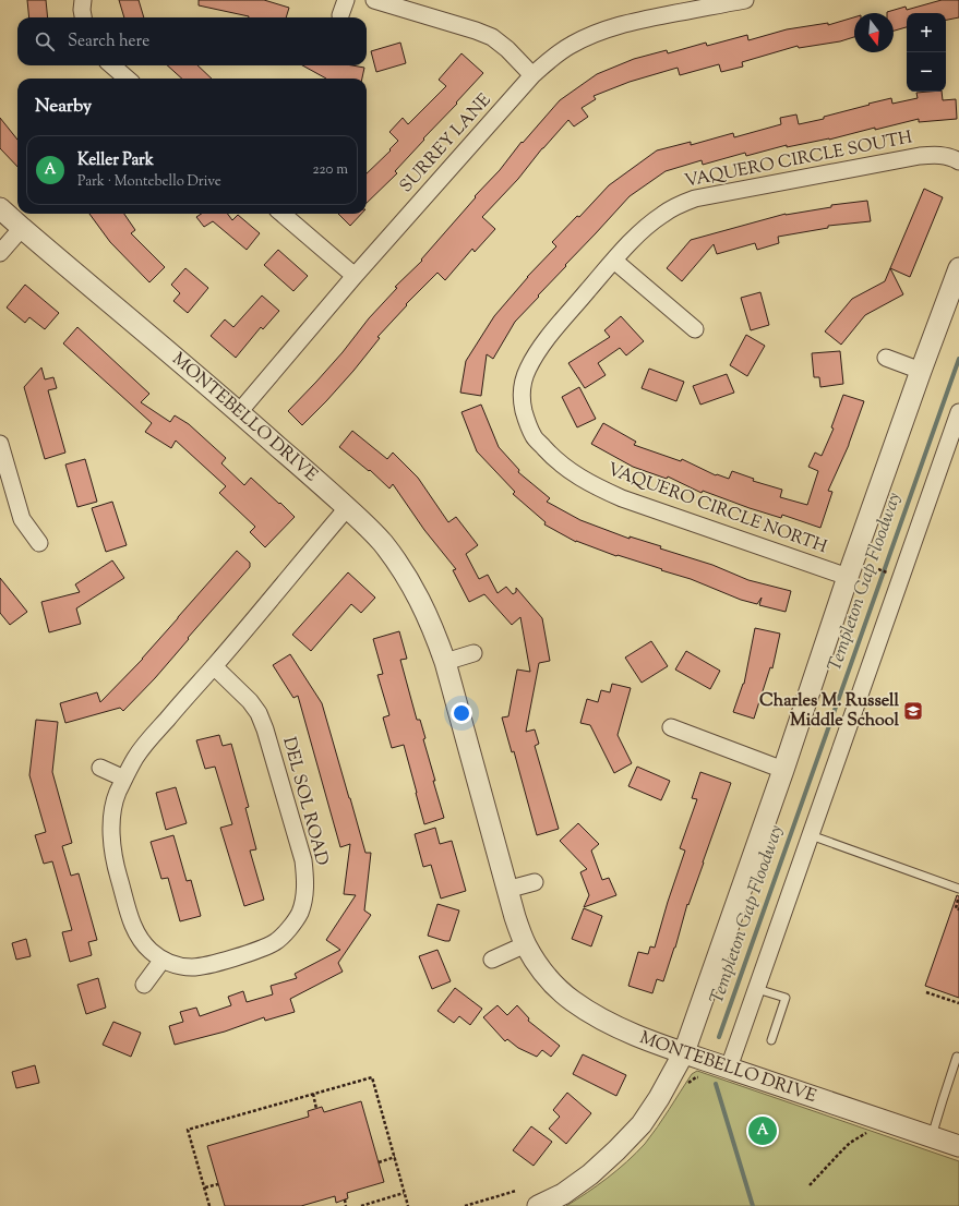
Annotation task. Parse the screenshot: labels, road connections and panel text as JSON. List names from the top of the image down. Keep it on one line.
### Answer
{"streets":{"street":["SURREY LANE","VAQUERO CIRCLE SOUTH","MONTEBELLO DRIVE","VAQUERO CIRCLE NORTH","DEL SOL ROAD"]},"crossings":[["SURREY LANE","MONTEBELLO DRIVE"],["VAQUERO CIRCLE SOUTH","VAQUERO CIRCLE NORTH"],["MONTEBELLO DRIVE","DEL SOL ROAD"]],"water":["Templeton Gap Floodway"],"places":{"school or university":["Charles M. Russell Middle School"]},"north":"bottom","page":{"map_buttons":["+","−"],"search":"Search here","heading":"Nearby","list":[{"mark":"A","name":"Keller Park","note":"Park · Montebello Drive","value":"220 m"}],"pins":"A"}}
